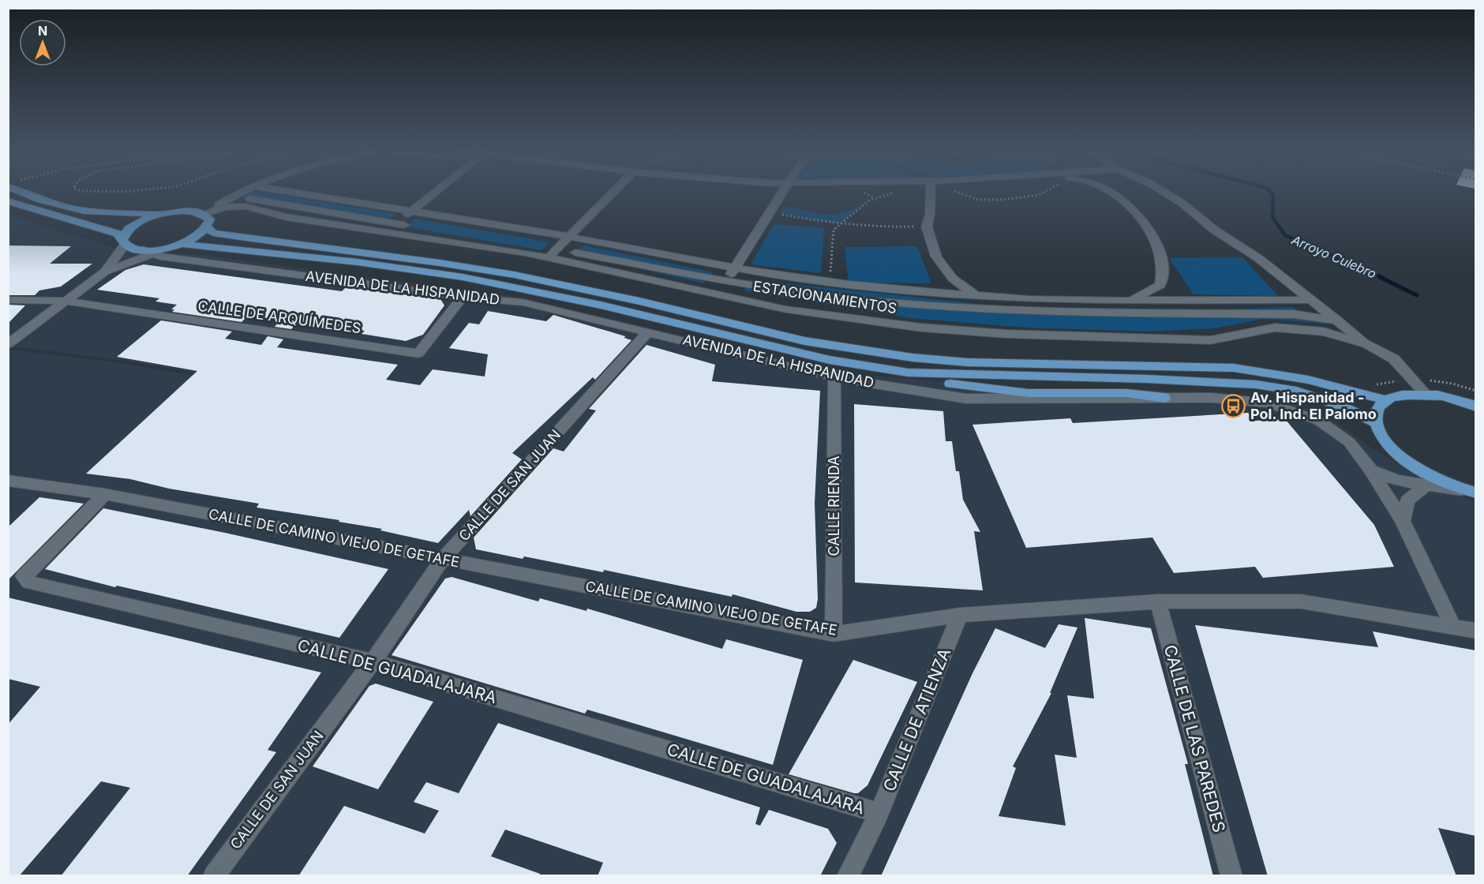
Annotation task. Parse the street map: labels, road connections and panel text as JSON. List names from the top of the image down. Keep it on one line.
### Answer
{"streets":{"main road":["AVENIDA DE LA HISPANIDAD"],"street":["ESTACIONAMIENTOS","CALLE DE ARQUÍMEDES","CALLE DE SAN JUAN","CALLE RIENDA","CALLE DE CAMINO VIEJO DE GETAFE","CALLE DE GUADALAJARA","CALLE DE ATIENZA","CALLE DE LAS PAREDES"]},"crossings":[["AVENIDA DE LA HISPANIDAD","CALLE DE ARQUÍMEDES"],["AVENIDA DE LA HISPANIDAD","CALLE DE SAN JUAN"],["AVENIDA DE LA HISPANIDAD","CALLE RIENDA"],["AVENIDA DE LA HISPANIDAD","CALLE DE CAMINO VIEJO DE GETAFE"],["CALLE DE SAN JUAN","CALLE DE CAMINO VIEJO DE GETAFE"],["CALLE DE SAN JUAN","CALLE DE GUADALAJARA"],["CALLE RIENDA","CALLE DE CAMINO VIEJO DE GETAFE"],["CALLE DE CAMINO VIEJO DE GETAFE","CALLE DE GUADALAJARA"],["CALLE DE CAMINO VIEJO DE GETAFE","CALLE DE ATIENZA"],["CALLE DE CAMINO VIEJO DE GETAFE","CALLE DE LAS PAREDES"],["CALLE DE GUADALAJARA","CALLE DE ATIENZA"]],"water":["Arroyo Culebro"],"places":{"bus stop":["Av. Hispanidad - Pol. Ind. El Palomo"]},"north":"top"}
